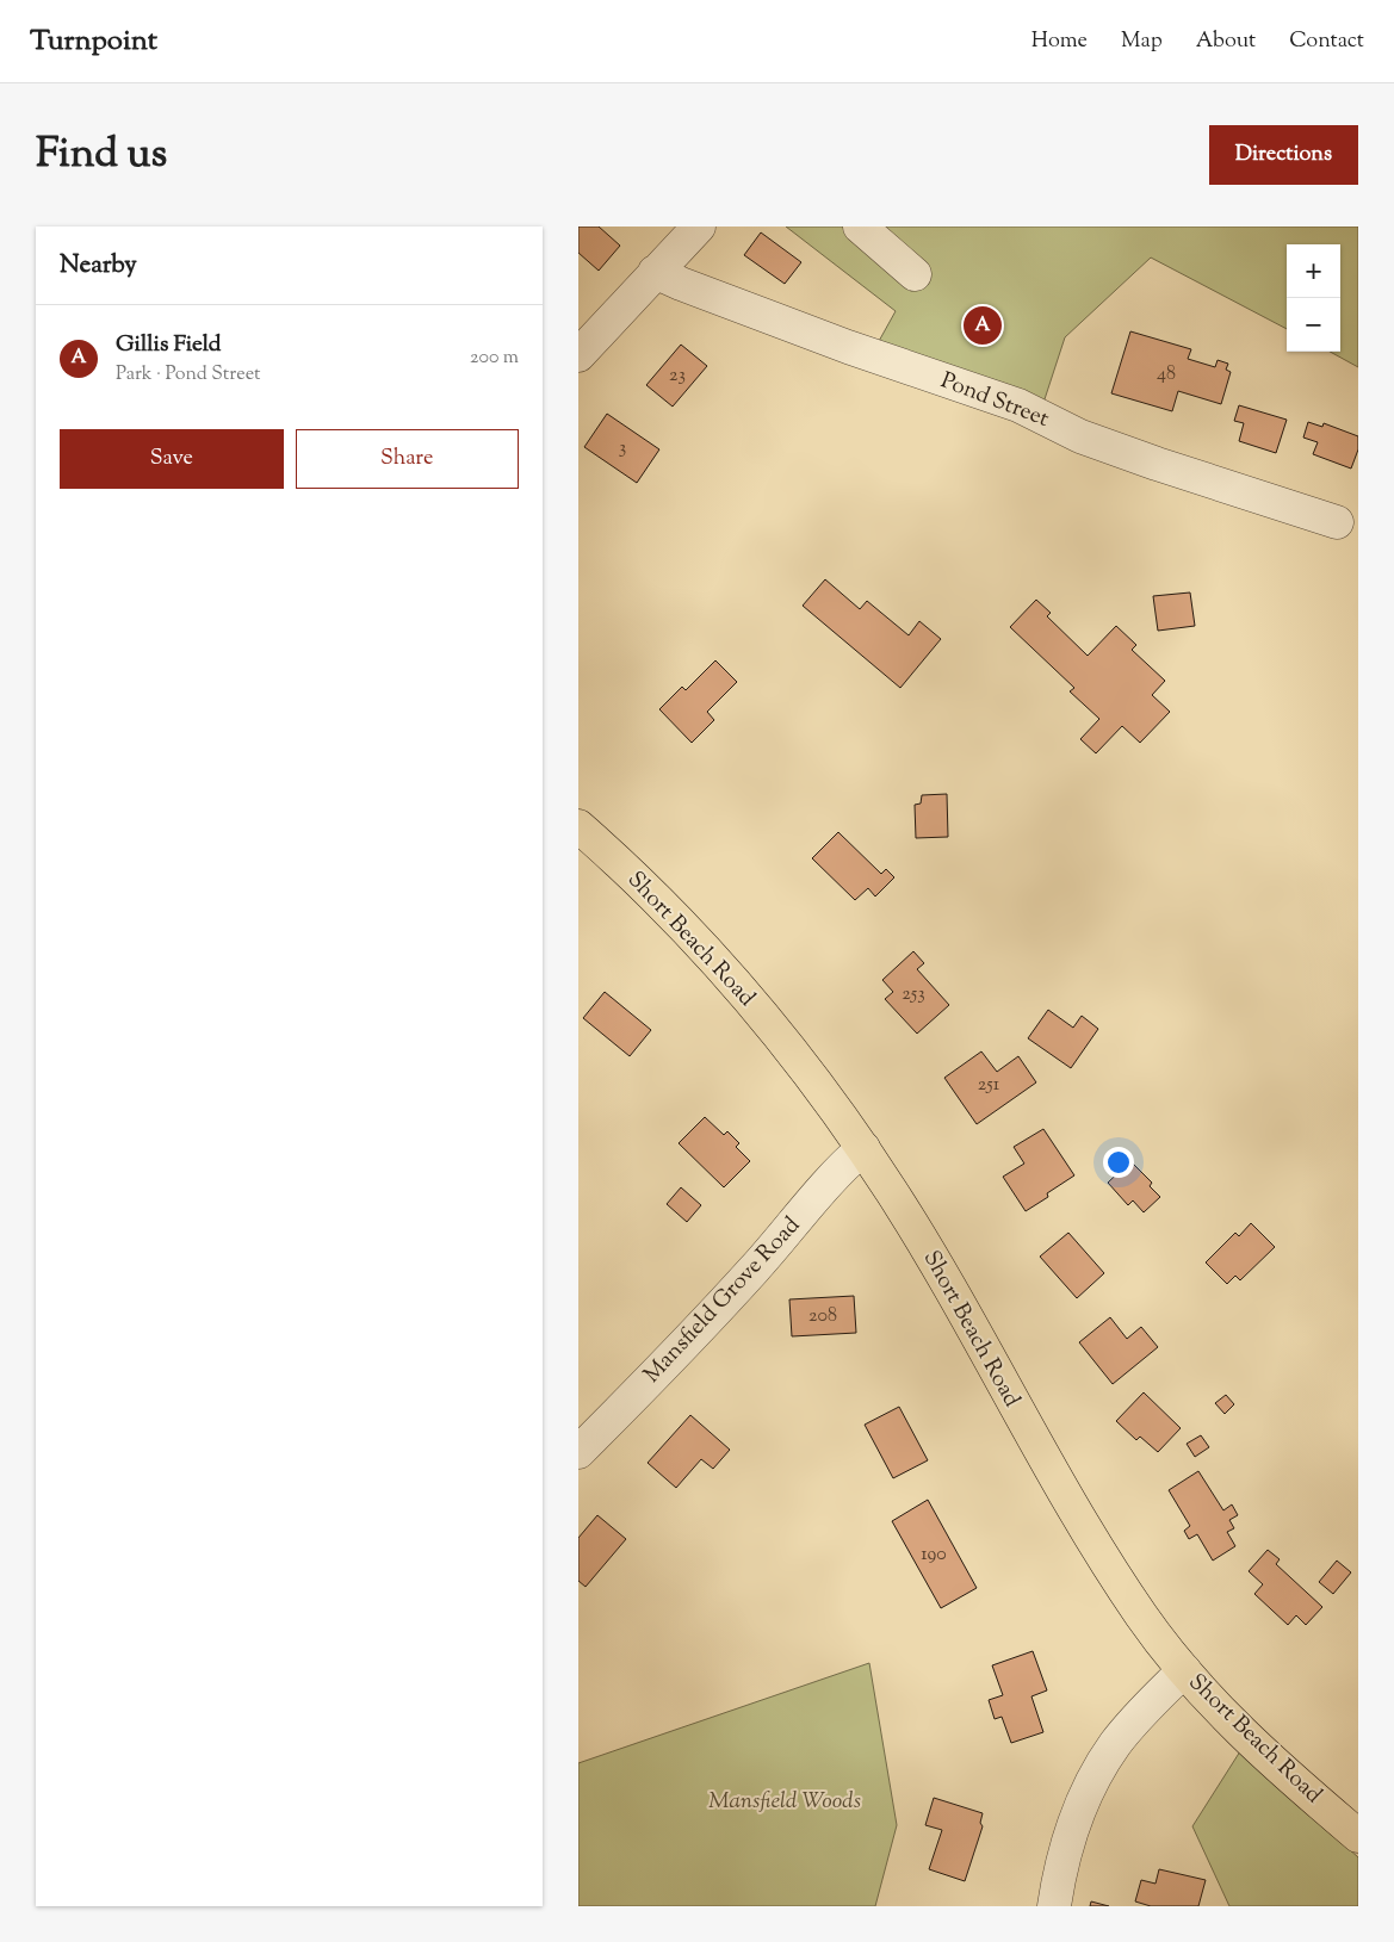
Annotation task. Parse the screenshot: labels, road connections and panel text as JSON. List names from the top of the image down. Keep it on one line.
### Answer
{"streets":{"main road":["Short Beach Road"],"street":["Pond Street","Mansfield Grove Road"]},"crossings":[["Short Beach Road","Mansfield Grove Road"]],"parks":["Mansfield Woods"],"house_numbers":["48","23","3","253","251","208","190"],"page":{"header":"Turnpoint","nav":["Home","Map","About","Contact"],"title":"Find us","buttons":["Directions",["Save","Share"]],"heading":"Nearby","map_buttons":["+","−"],"list":[{"mark":"A","name":"Gillis Field","note":"Park · Pond Street","value":"200 m"}],"pins":"A"}}
